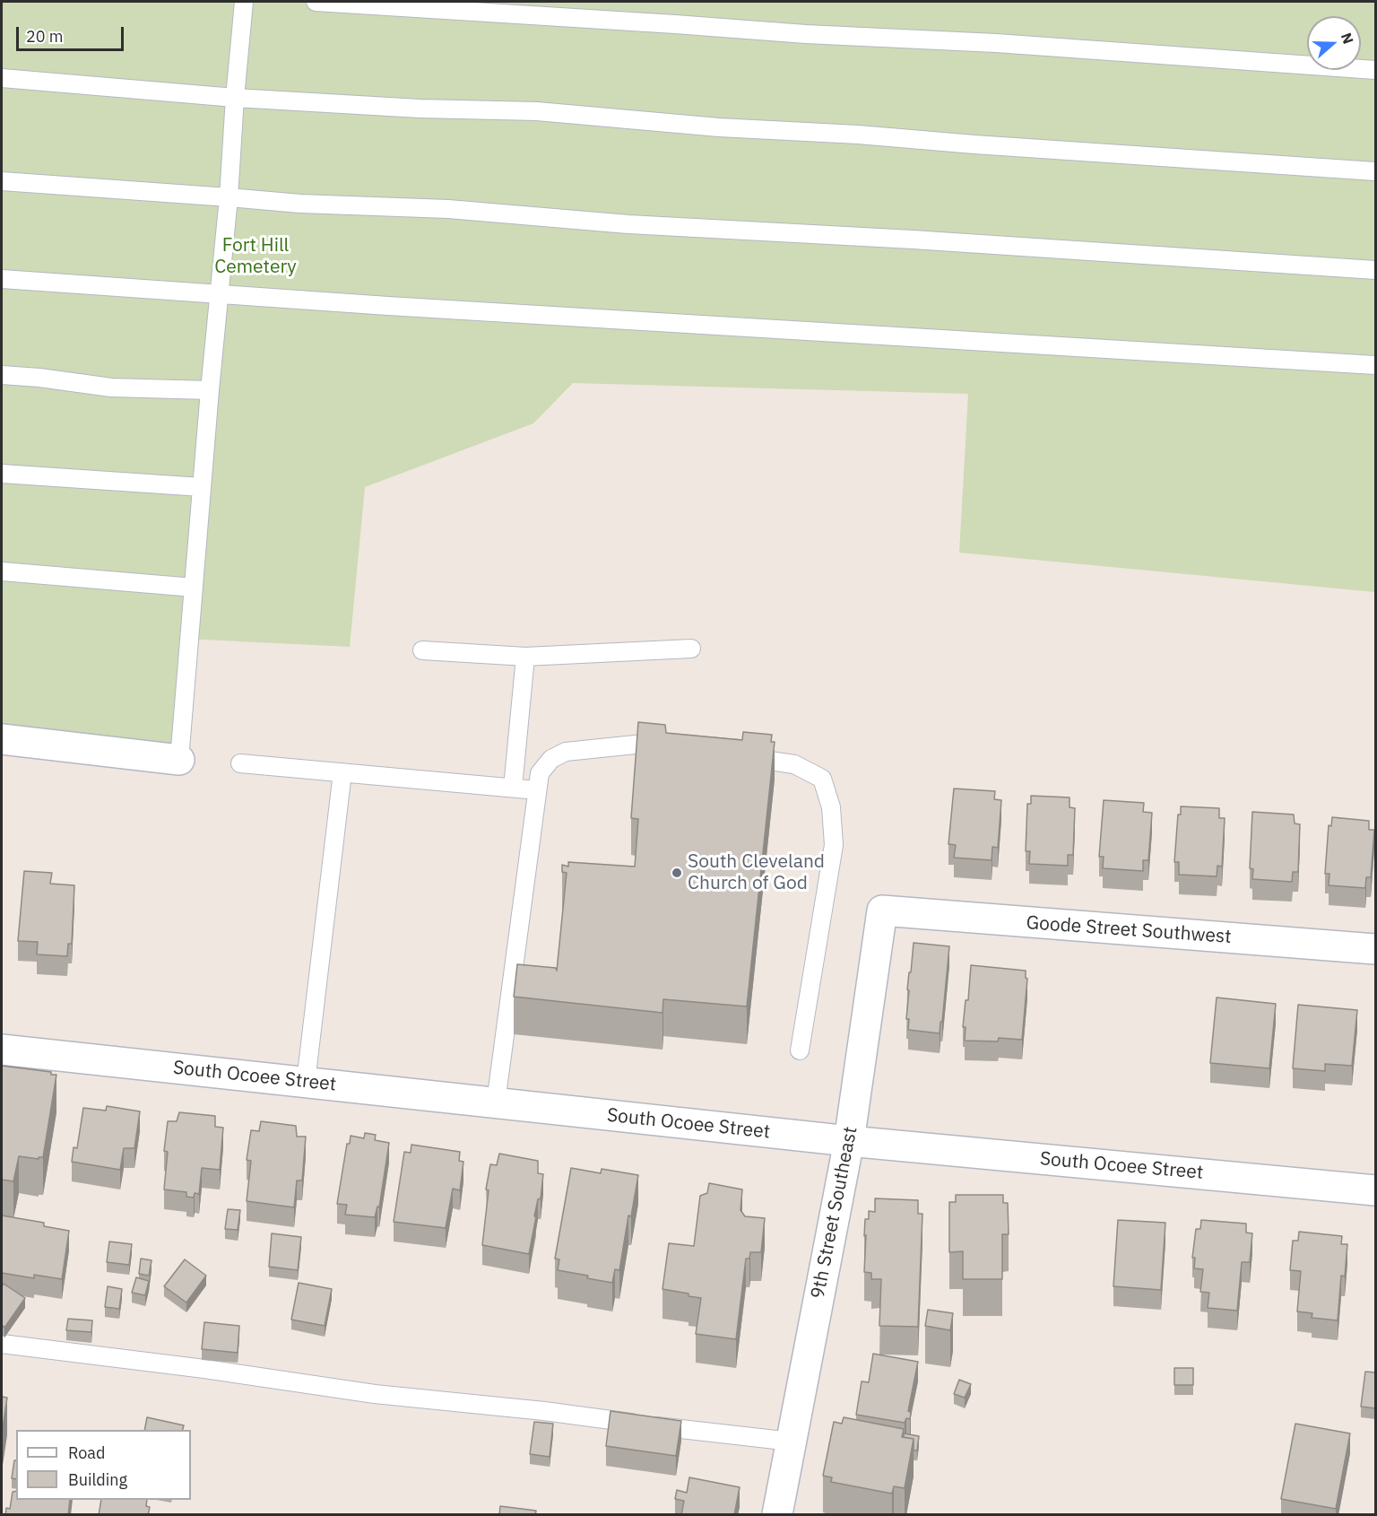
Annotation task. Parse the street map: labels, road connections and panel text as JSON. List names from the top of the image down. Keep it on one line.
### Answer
{"streets":{"street":["Goode Street Southwest","South Ocoee Street","9th Street Southeast"]},"crossings":[["Goode Street Southwest","9th Street Southeast"],["South Ocoee Street","9th Street Southeast"]],"parks":["Fort Hill Cemetery"],"places":["South Cleveland Church of God"],"legend":["Road","Building"],"scale_bar":"20 m","north":"right"}
